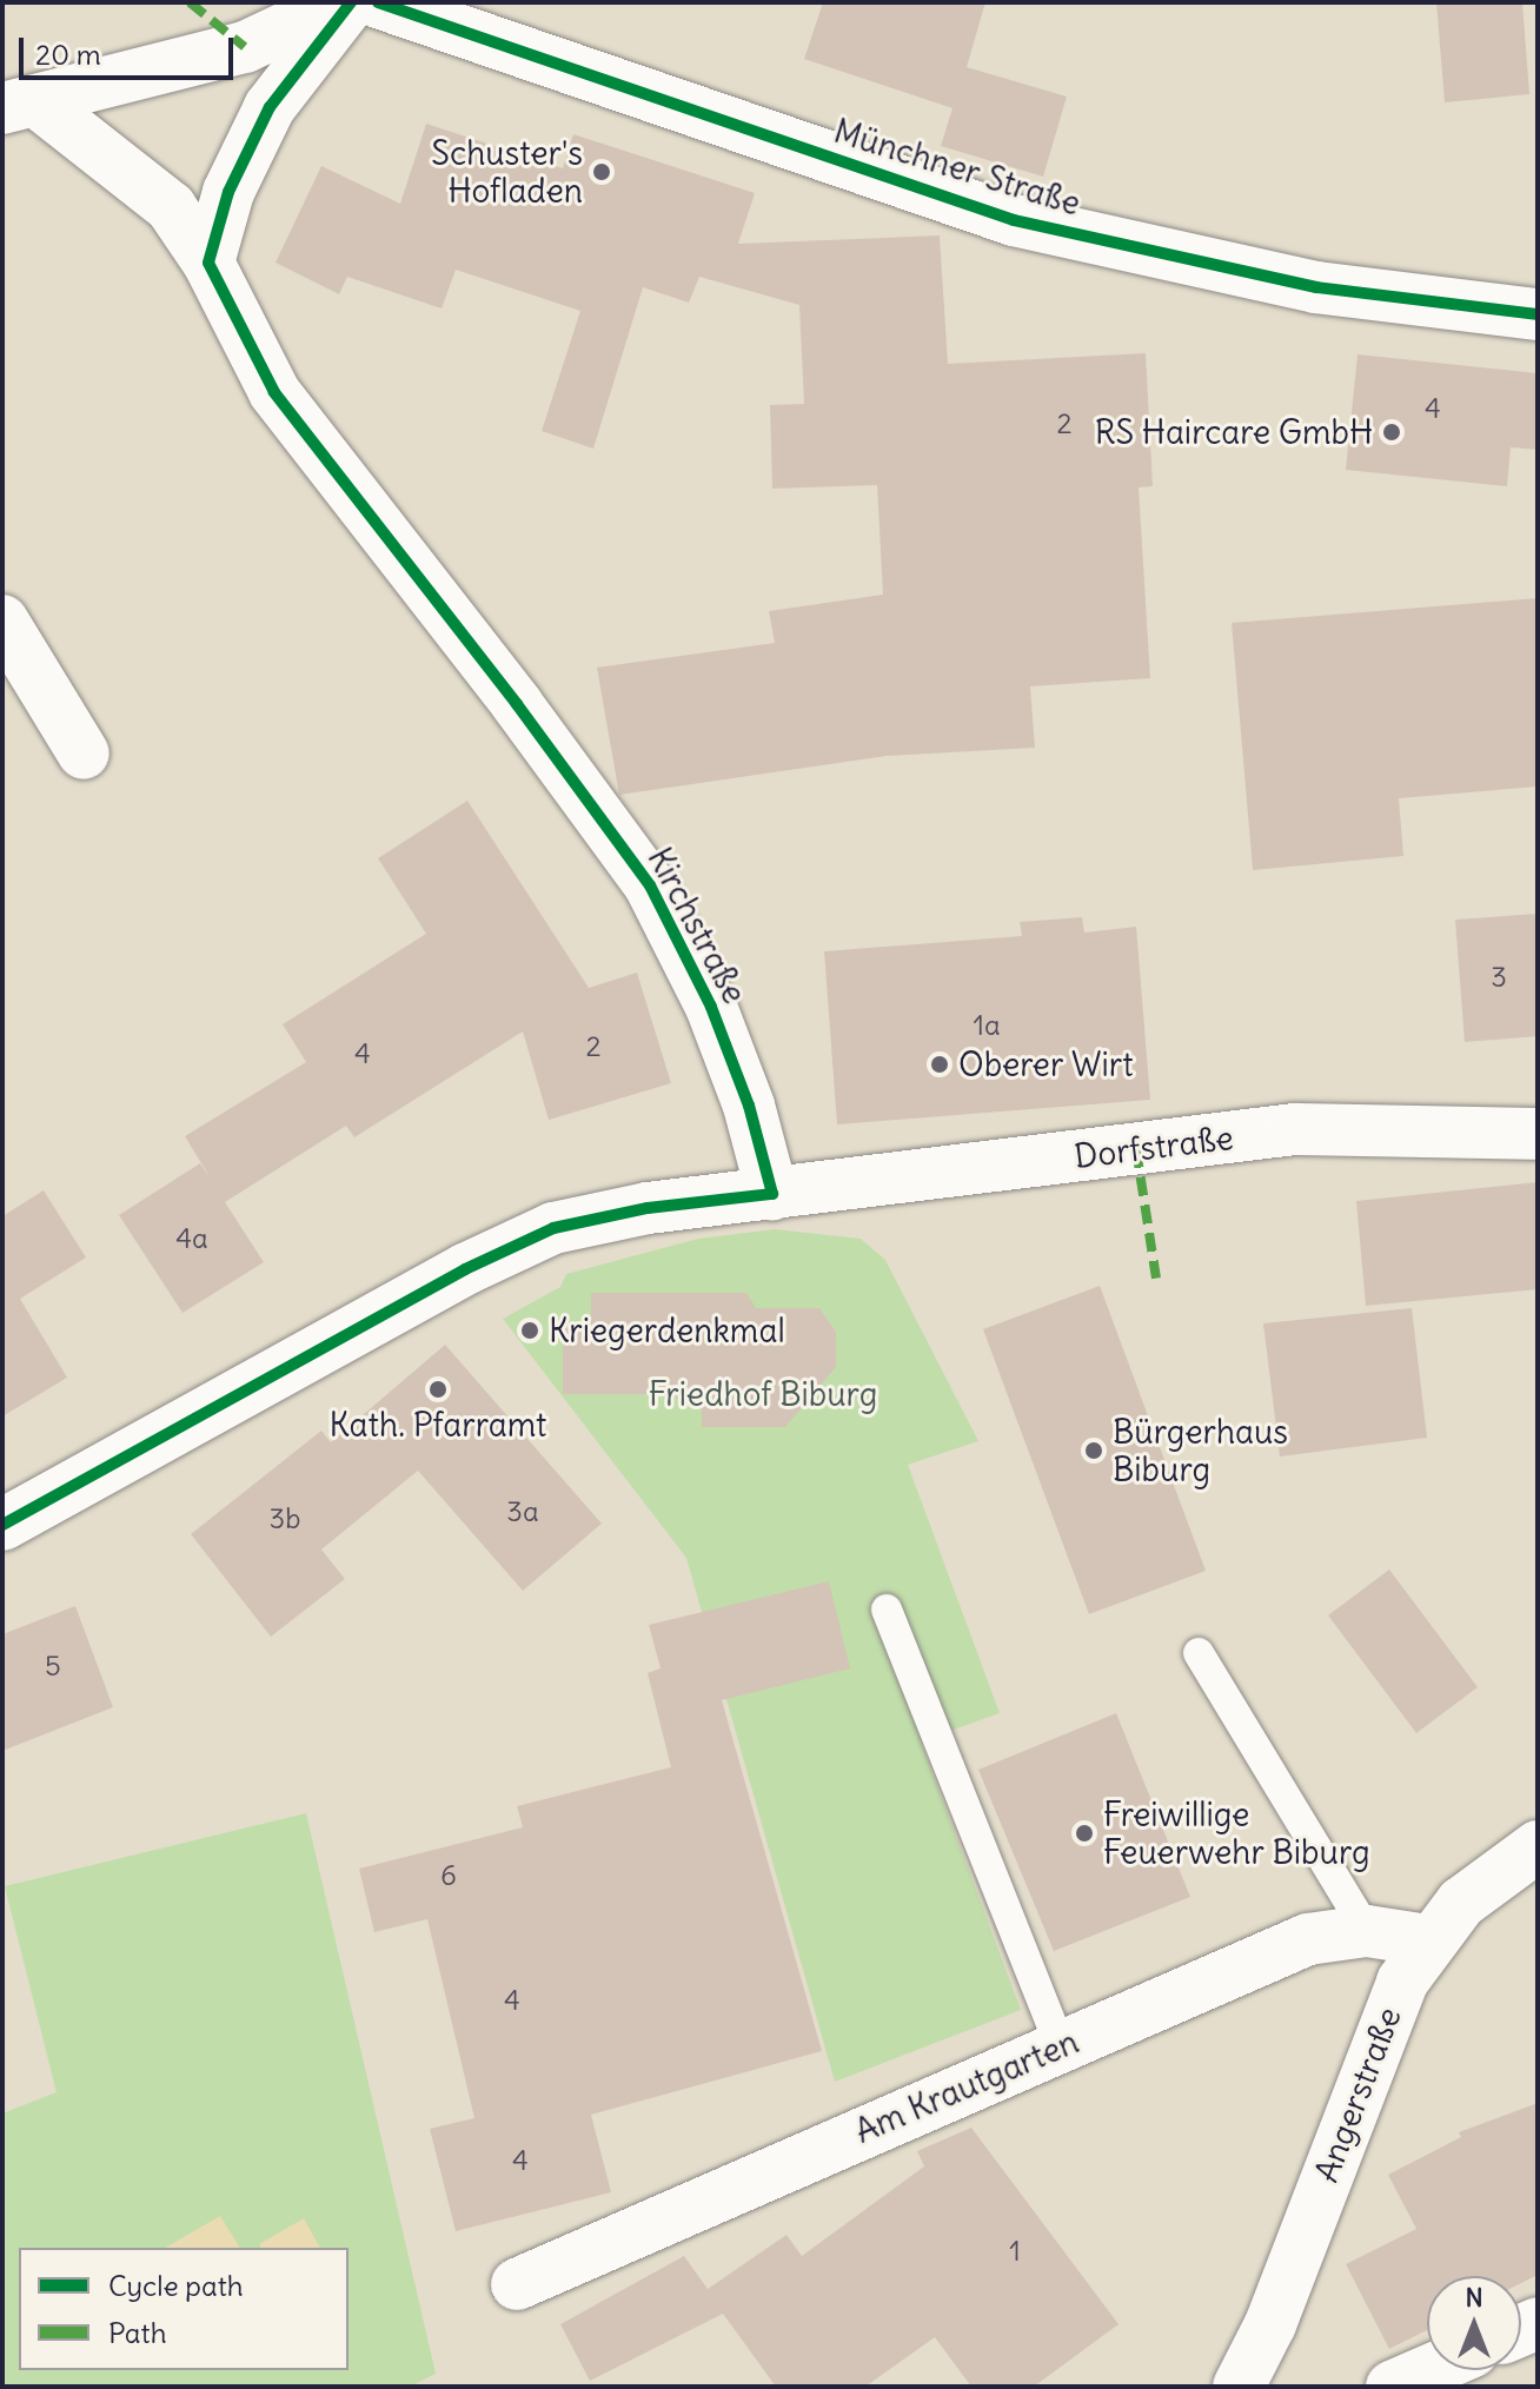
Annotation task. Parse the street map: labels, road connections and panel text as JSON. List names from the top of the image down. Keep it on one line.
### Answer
{"streets":{"street":["Münchner Straße","Kirchstraße","Dorfstraße","Am Krautgarten","Angerstraße"]},"crossings":[["Kirchstraße","Dorfstraße"],["Am Krautgarten","Angerstraße"]],"parks":["Friedhof Biburg"],"places":["Schuster's Hofladen","RS Haircare GmbH","Oberer Wirt","Kriegerdenkmal","Kath. Pfarramt","Bürgerhaus Biburg","Freiwillige Feuerwehr Biburg"],"house_numbers":["4","2","3","1a","2","4","4a","3a","3b","5","6","4","4","1"],"legend":["Cycle path","Path"],"scale_bar":"20 m","north":"top"}
